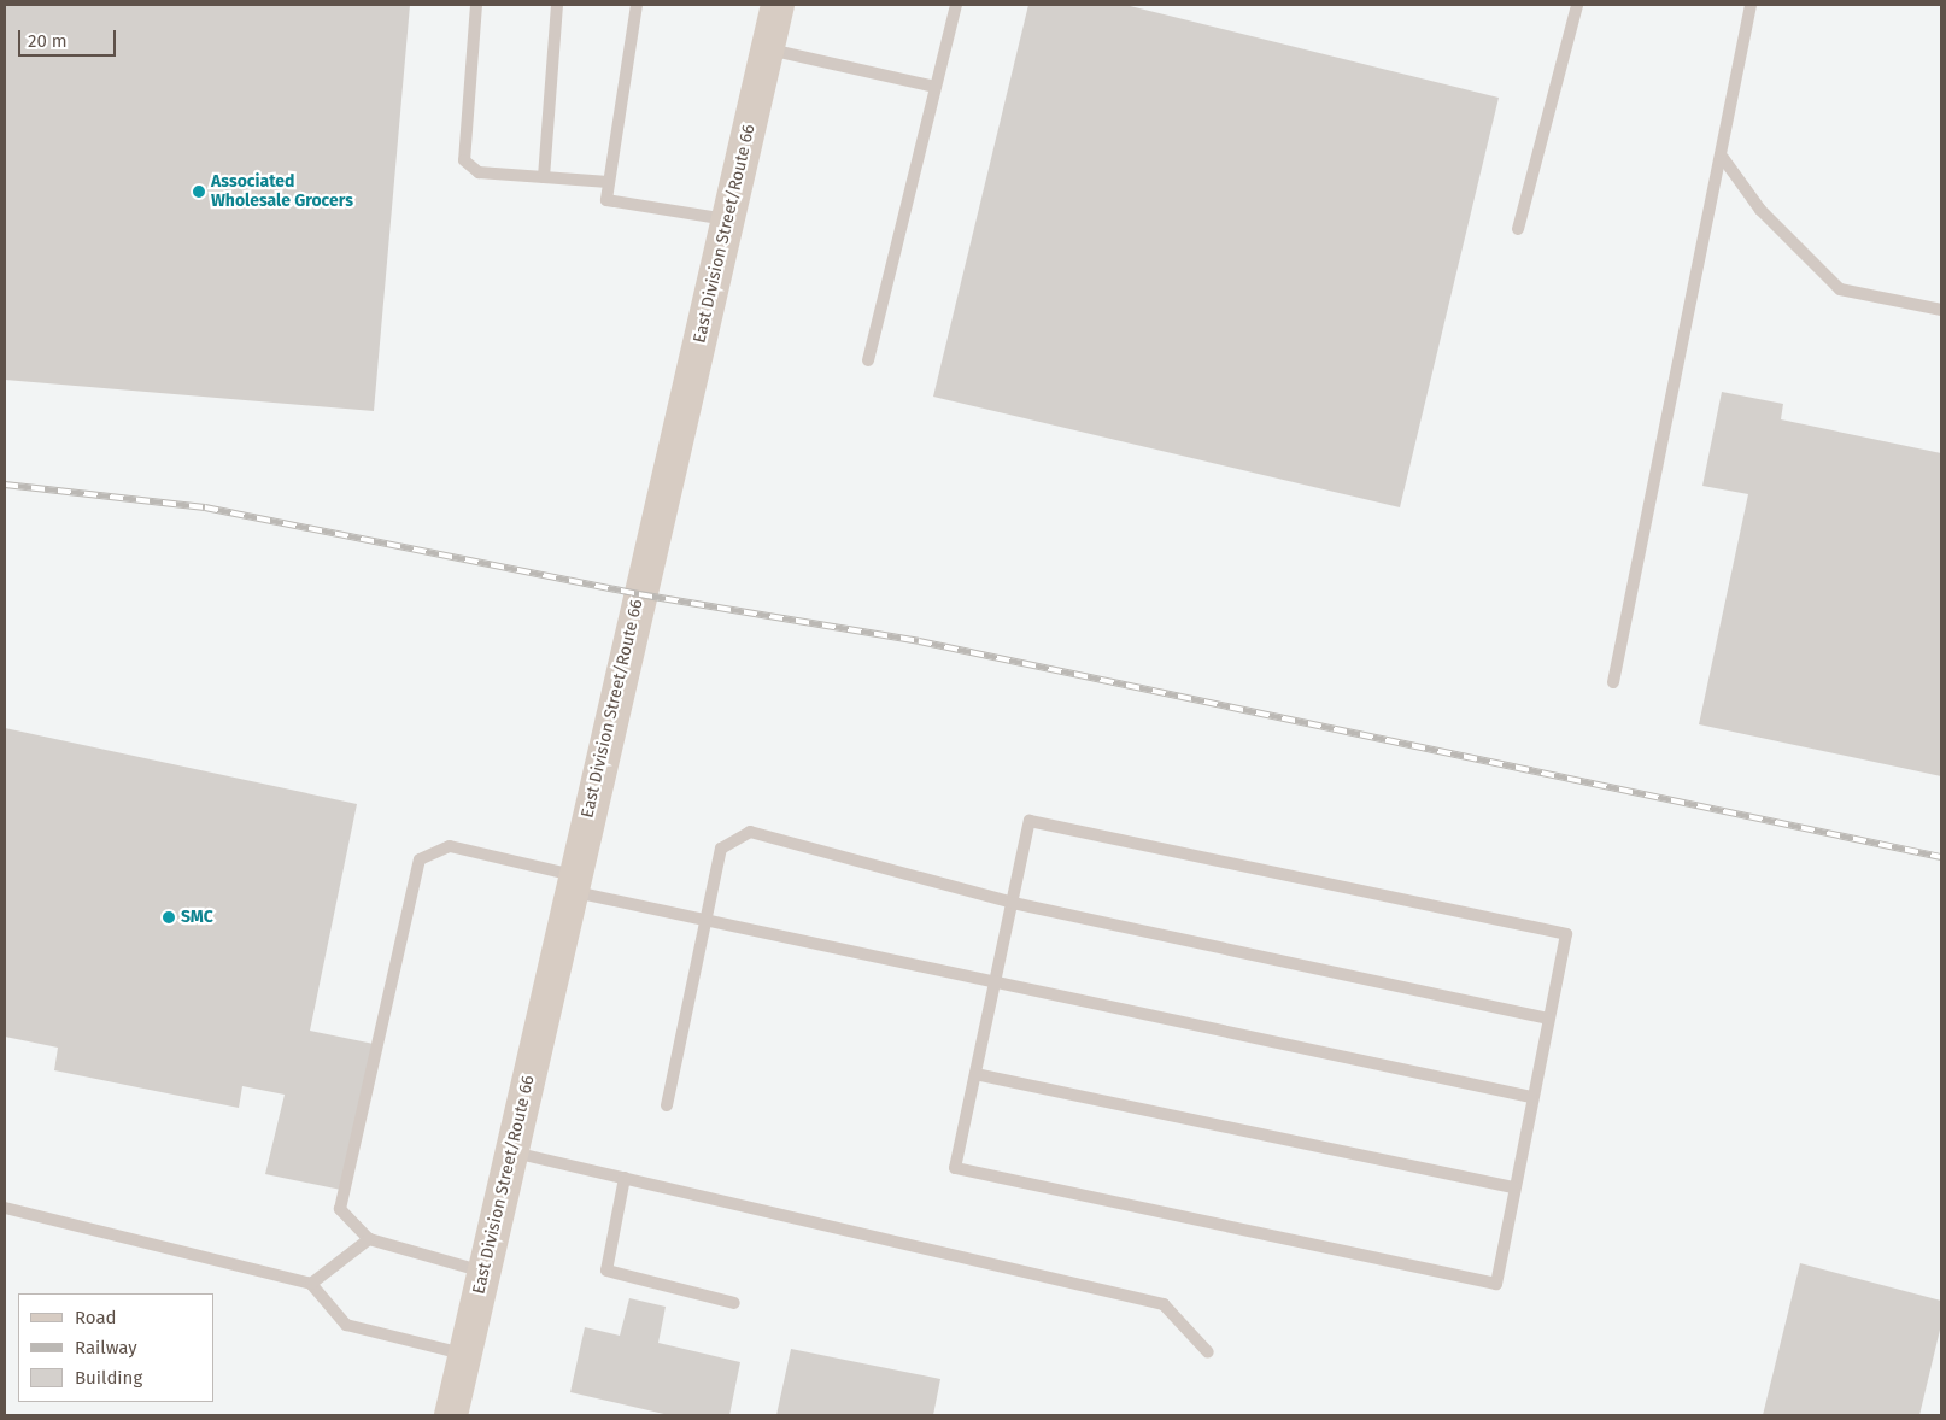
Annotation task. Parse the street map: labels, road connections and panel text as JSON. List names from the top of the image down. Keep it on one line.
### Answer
{"streets":{"main road":["East Division Street/Route 66"]},"places":["Associated Wholesale Grocers","SMC"],"legend":["Road","Railway","Building"],"scale_bar":"20 m"}
